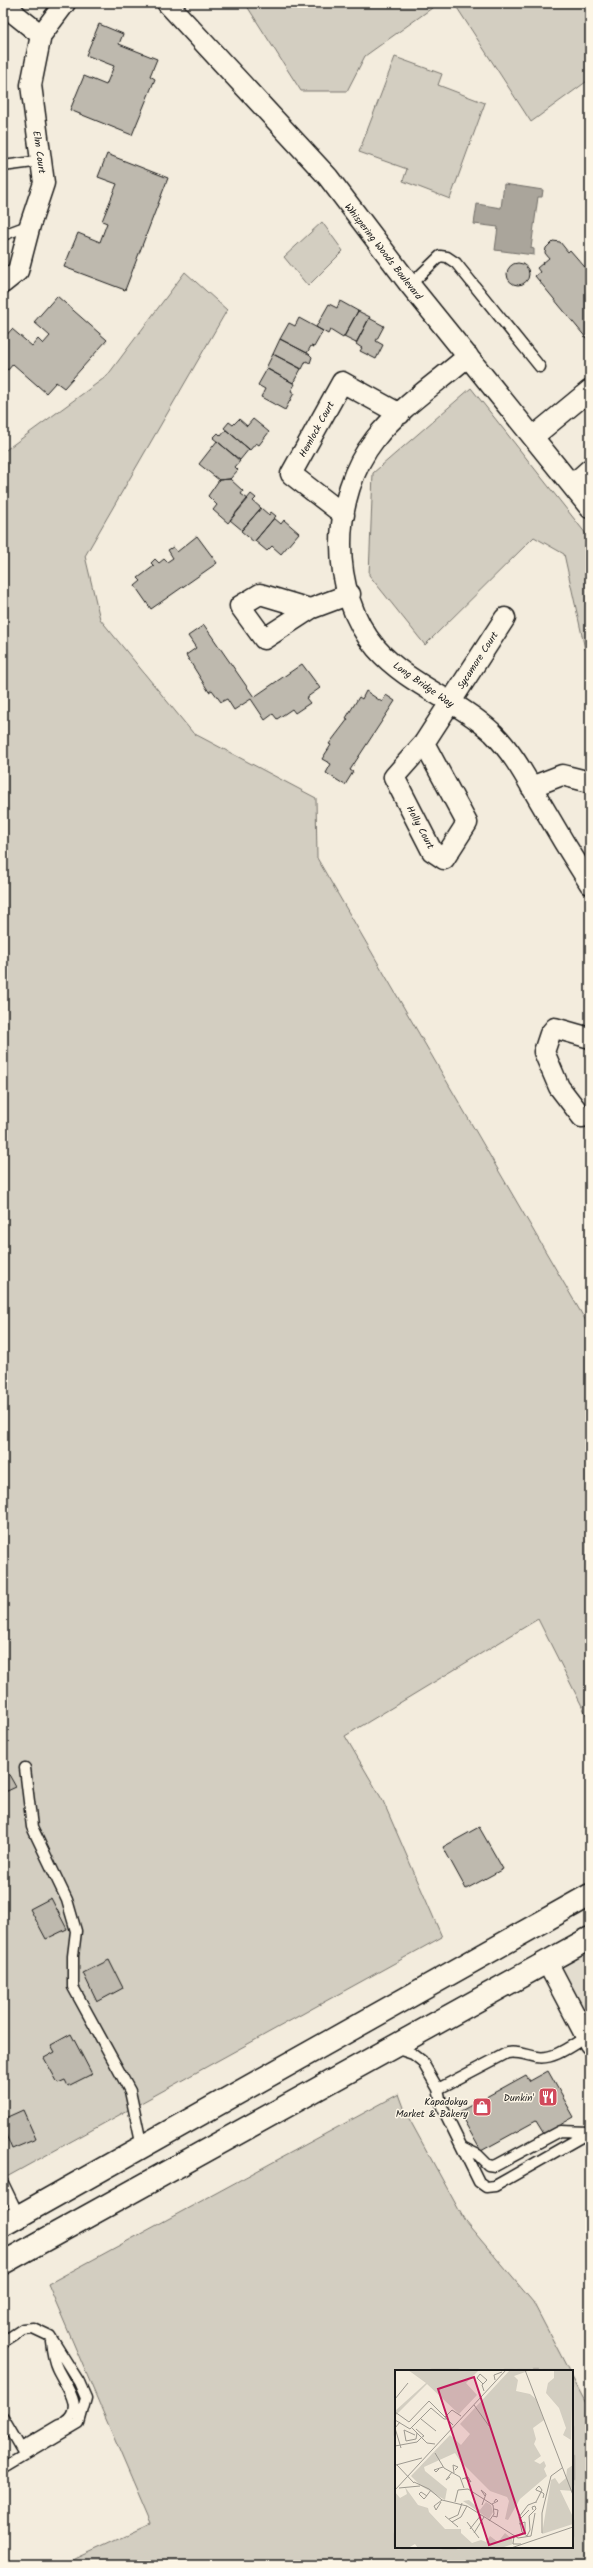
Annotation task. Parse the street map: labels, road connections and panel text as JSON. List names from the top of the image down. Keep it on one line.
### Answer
{"streets":{"street":["Elm Court","Whispering Woods Boulevard","Hemlock Court","Sycamore Court","Long Bridge Way","Holly Court"]},"crossings":[["Whispering Woods Boulevard","Long Bridge Way"],["Hemlock Court","Long Bridge Way"],["Sycamore Court","Long Bridge Way"],["Sycamore Court","Holly Court"],["Long Bridge Way","Holly Court"]],"places":{"restaurant":["Dunkin'"],"shop":["Kapadokya Market & Bakery"]}}
